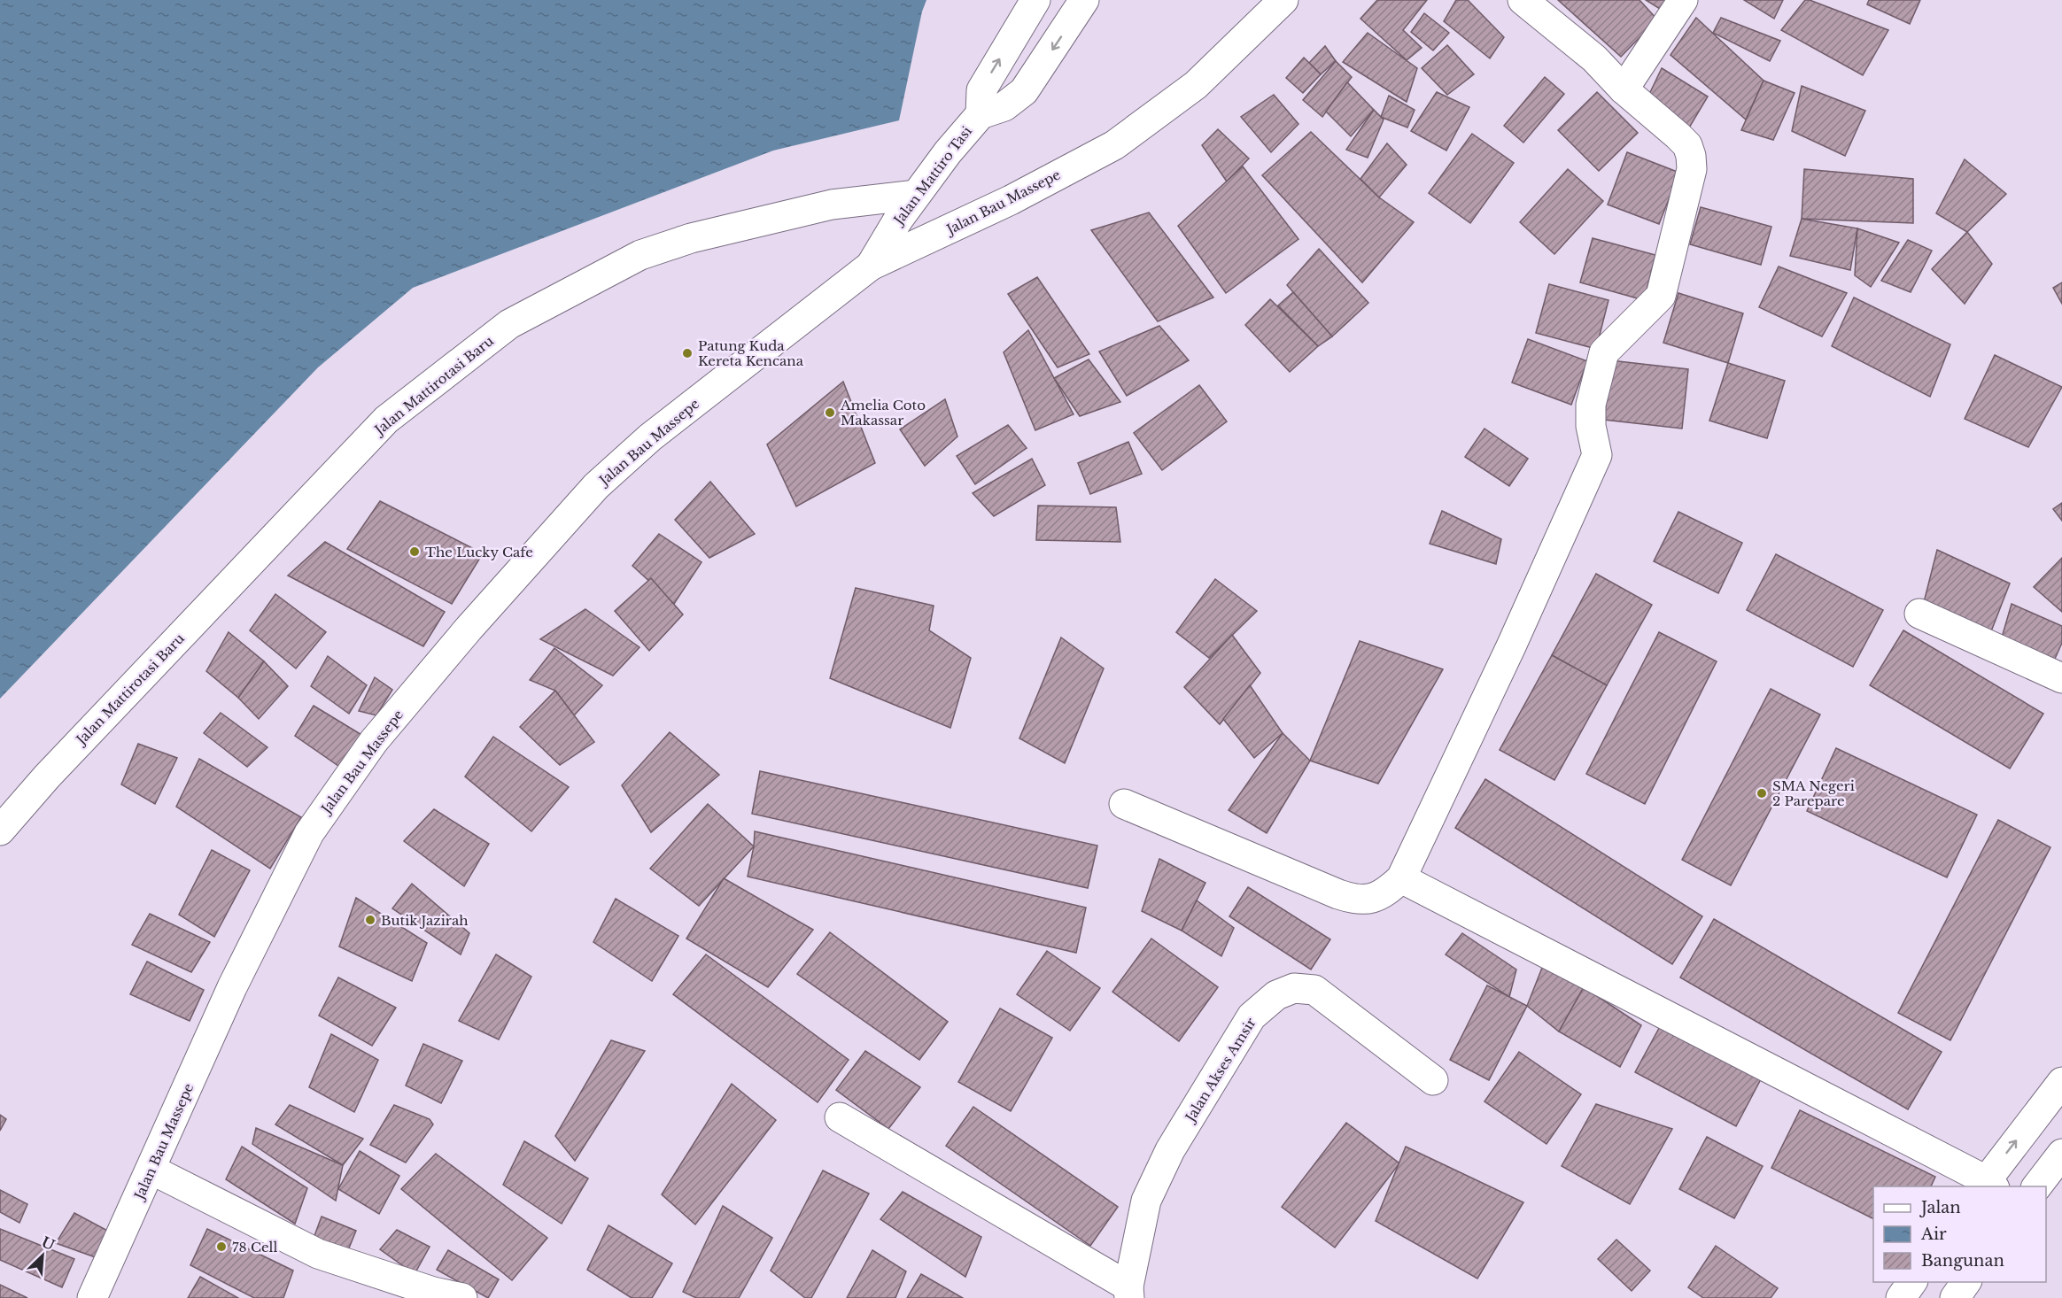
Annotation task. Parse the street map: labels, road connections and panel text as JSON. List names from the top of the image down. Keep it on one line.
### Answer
{"streets":{"main road":["Jalan Mattiro Tasi","Jalan Bau Massepe","Jalan Mattirotasi Baru","Jalan Akses Amsir"]},"crossings":[["Jalan Mattiro Tasi","Jalan Bau Massepe"],["Jalan Mattiro Tasi","Jalan Mattirotasi Baru"]],"places":["Patung Kuda Kereta Kencana","Amelia Coto Makassar","The Lucky Cafe","SMA Negeri 2 Parepare","Butik Jazirah","78 Cell"],"legend":["Jalan","Air","Bangunan"],"north":"top right"}
